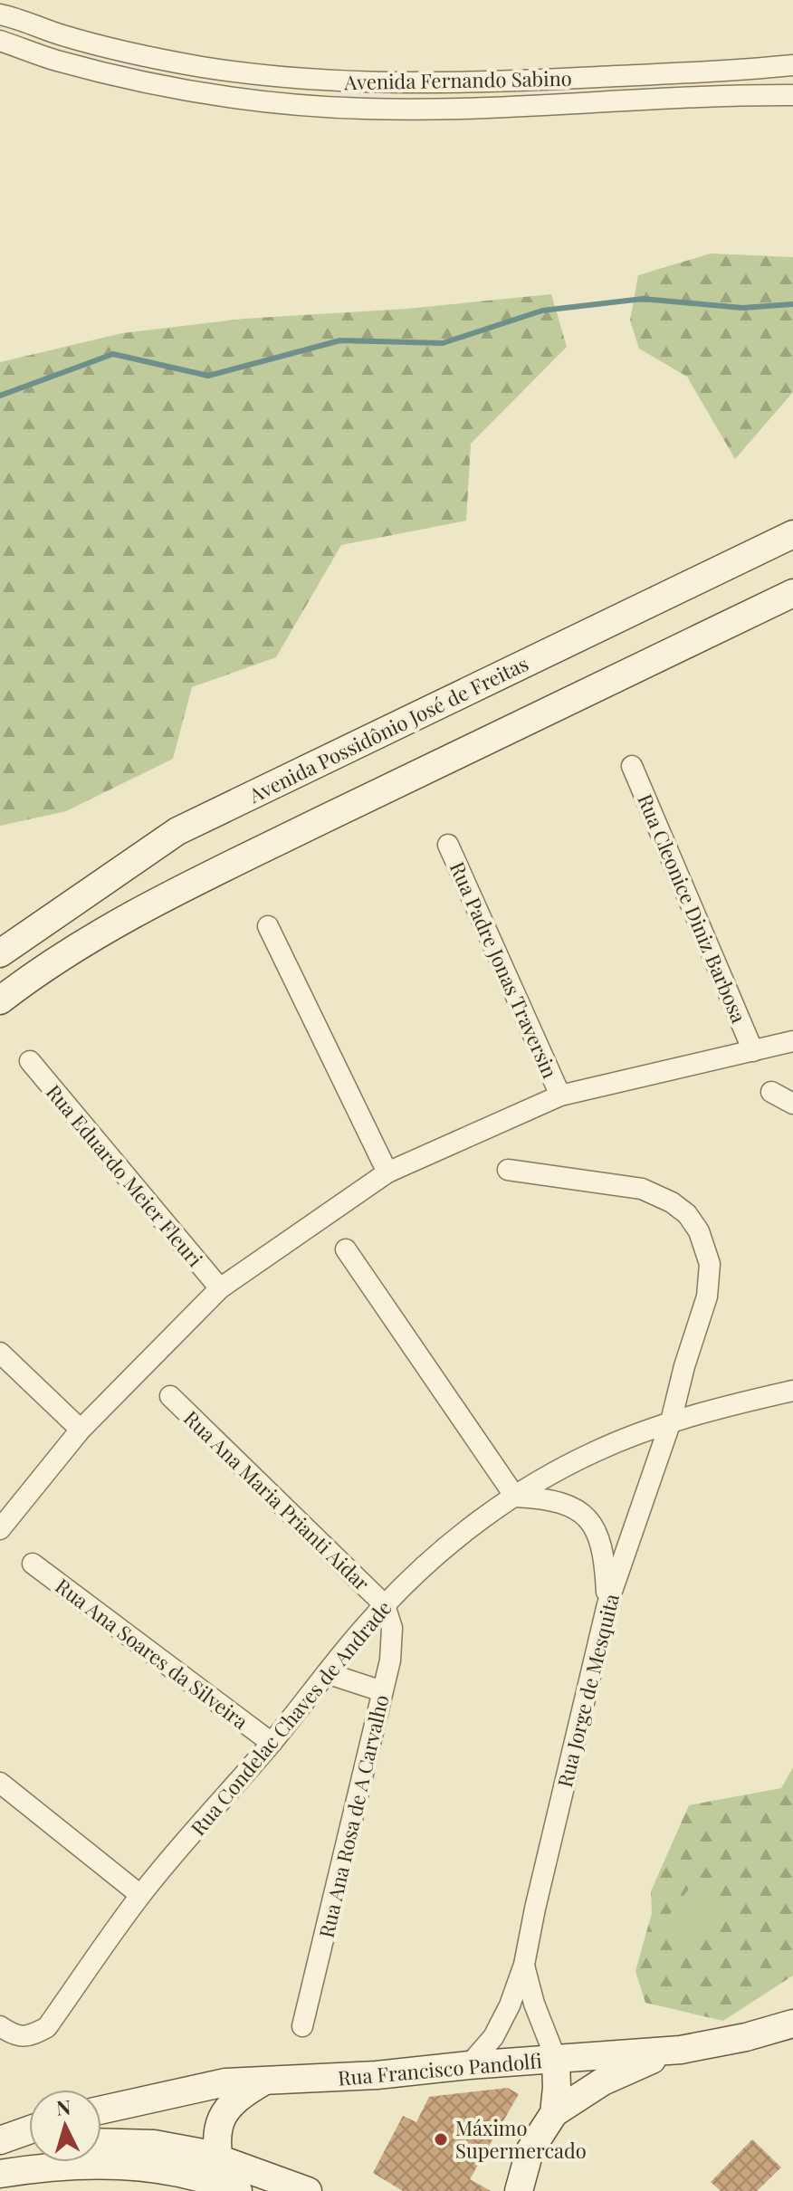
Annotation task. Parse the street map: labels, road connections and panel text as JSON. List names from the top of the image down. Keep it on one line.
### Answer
{"streets":{"street":["Avenida Fernando Sabino","Avenida Possidônio José de Freitas","Rua Cleonice Diniz Barbosa","Rua Padre Jonas Traversin","Rua Eduardo Meier Fleuri","Rua Ana Maria Prianti Aidar","Rua Ana Soares da Silveira","Rua Jorge de Mesquita","Rua Condelac Chaves de Andrade","Rua Ana Rosa de A Carvalho","Rua Francisco Pandolfi"]},"crossings":[["Rua Ana Maria Prianti Aidar","Rua Condelac Chaves de Andrade"],["Rua Ana Maria Prianti Aidar","Rua Ana Rosa de A Carvalho"],["Rua Ana Soares da Silveira","Rua Condelac Chaves de Andrade"],["Rua Jorge de Mesquita","Rua Condelac Chaves de Andrade"],["Rua Jorge de Mesquita","Rua Francisco Pandolfi"],["Rua Condelac Chaves de Andrade","Rua Ana Rosa de A Carvalho"]],"places":["Máximo Supermercado"],"north":"top"}
